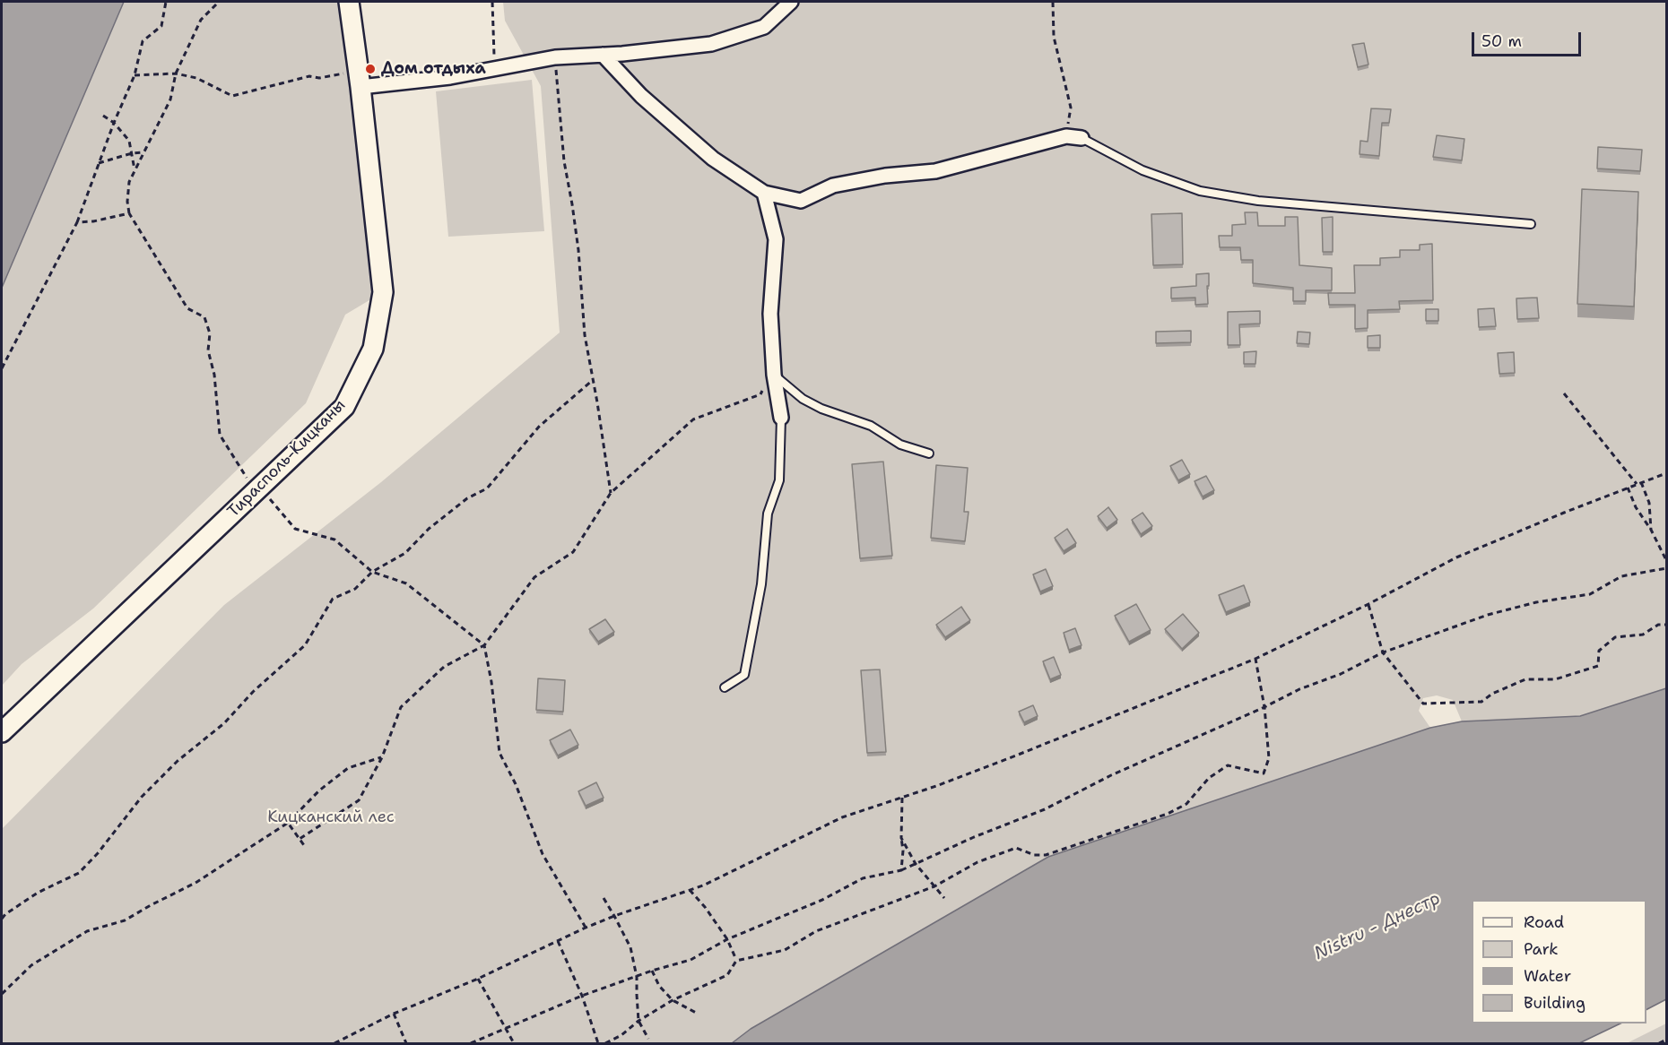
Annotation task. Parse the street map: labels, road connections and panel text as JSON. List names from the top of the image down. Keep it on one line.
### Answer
{"streets":{"street":["Тирасполь-Кицканы"]},"water":["Nistru - Днестр"],"parks":["Кицканский лес"],"places":["Дом отдыха"],"legend":["Road","Park","Water","Building"],"scale_bar":"50 m"}
